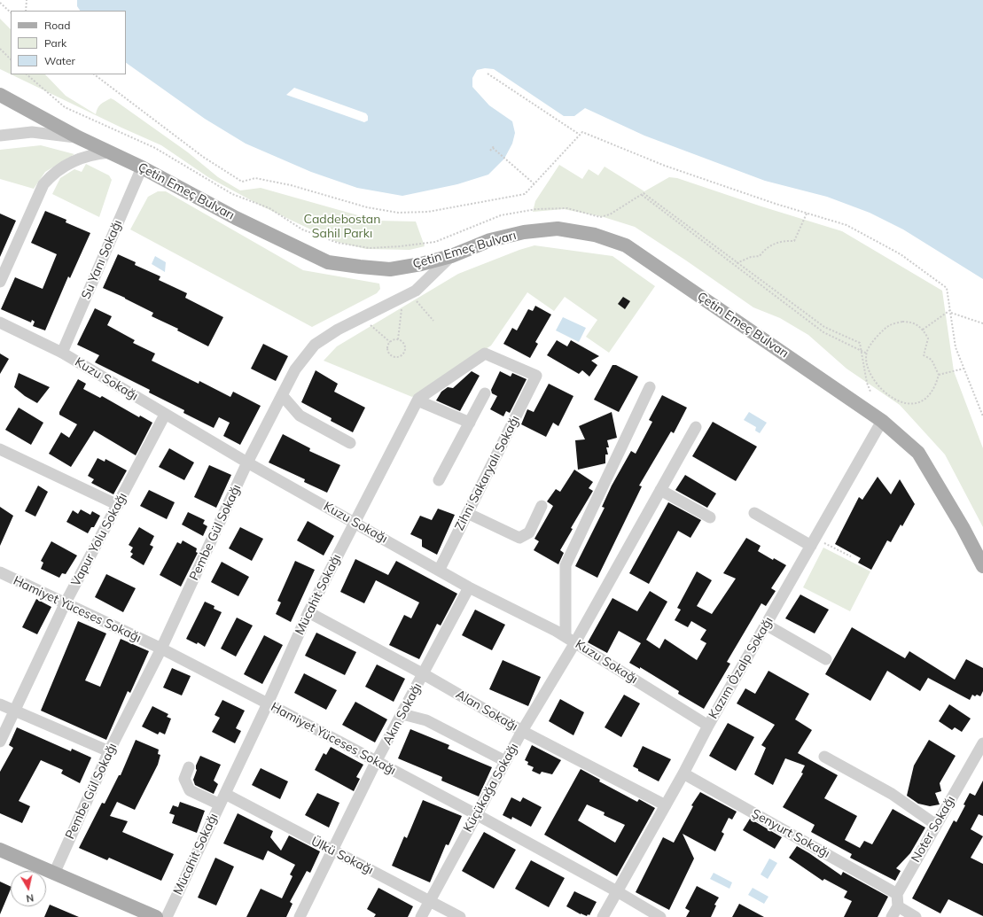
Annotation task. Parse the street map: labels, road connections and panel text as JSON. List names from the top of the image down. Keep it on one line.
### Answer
{"streets":{"main road":["Çetin Emeç Bulvarı"],"street":["Su Yanı Sokağı","Kuzu Sokağı","Zihni Sakaryalı Sokağı","Pembe Gül Sokağı","Vapur Yolu Sokağı","Mücahit Sokağı","Hamiyet Yüceses Sokağı","Kazım Özalp Sokağı","Alan Sokağı","Akın Sokağı","Küçükağa Sokağı","Noter Sokağı","Şenyurt Sokağı","Ülkü Sokağı"]},"crossings":[["Çetin Emeç Bulvarı","Su Yanı Sokağı"],["Çetin Emeç Bulvarı","Pembe Gül Sokağı"],["Çetin Emeç Bulvarı","Kazım Özalp Sokağı"],["Su Yanı Sokağı","Kuzu Sokağı"],["Kuzu Sokağı","Zihni Sakaryalı Sokağı"],["Kuzu Sokağı","Pembe Gül Sokağı"],["Kuzu Sokağı","Vapur Yolu Sokağı"],["Kuzu Sokağı","Mücahit Sokağı"],["Kuzu Sokağı","Kazım Özalp Sokağı"],["Kuzu Sokağı","Akın Sokağı"],["Kuzu Sokağı","Küçükağa Sokağı"],["Zihni Sakaryalı Sokağı","Mücahit Sokağı"],["Pembe Gül Sokağı","Hamiyet Yüceses Sokağı"],["Vapur Yolu Sokağı","Hamiyet Yüceses Sokağı"],["Mücahit Sokağı","Hamiyet Yüceses Sokağı"],["Mücahit Sokağı","Alan Sokağı"],["Mücahit Sokağı","Ülkü Sokağı"],["Hamiyet Yüceses Sokağı","Kazım Özalp Sokağı"],["Hamiyet Yüceses Sokağı","Akın Sokağı"],["Hamiyet Yüceses Sokağı","Küçükağa Sokağı"],["Kazım Özalp Sokağı","Alan Sokağı"],["Kazım Özalp Sokağı","Şenyurt Sokağı"],["Alan Sokağı","Akın Sokağı"],["Alan Sokağı","Küçükağa Sokağı"],["Akın Sokağı","Ülkü Sokağı"],["Küçükağa Sokağı","Ülkü Sokağı"],["Noter Sokağı","Şenyurt Sokağı"]],"parks":["Caddebostan Sahil Parkı"],"legend":["Road","Park","Water"],"north":"bottom"}
